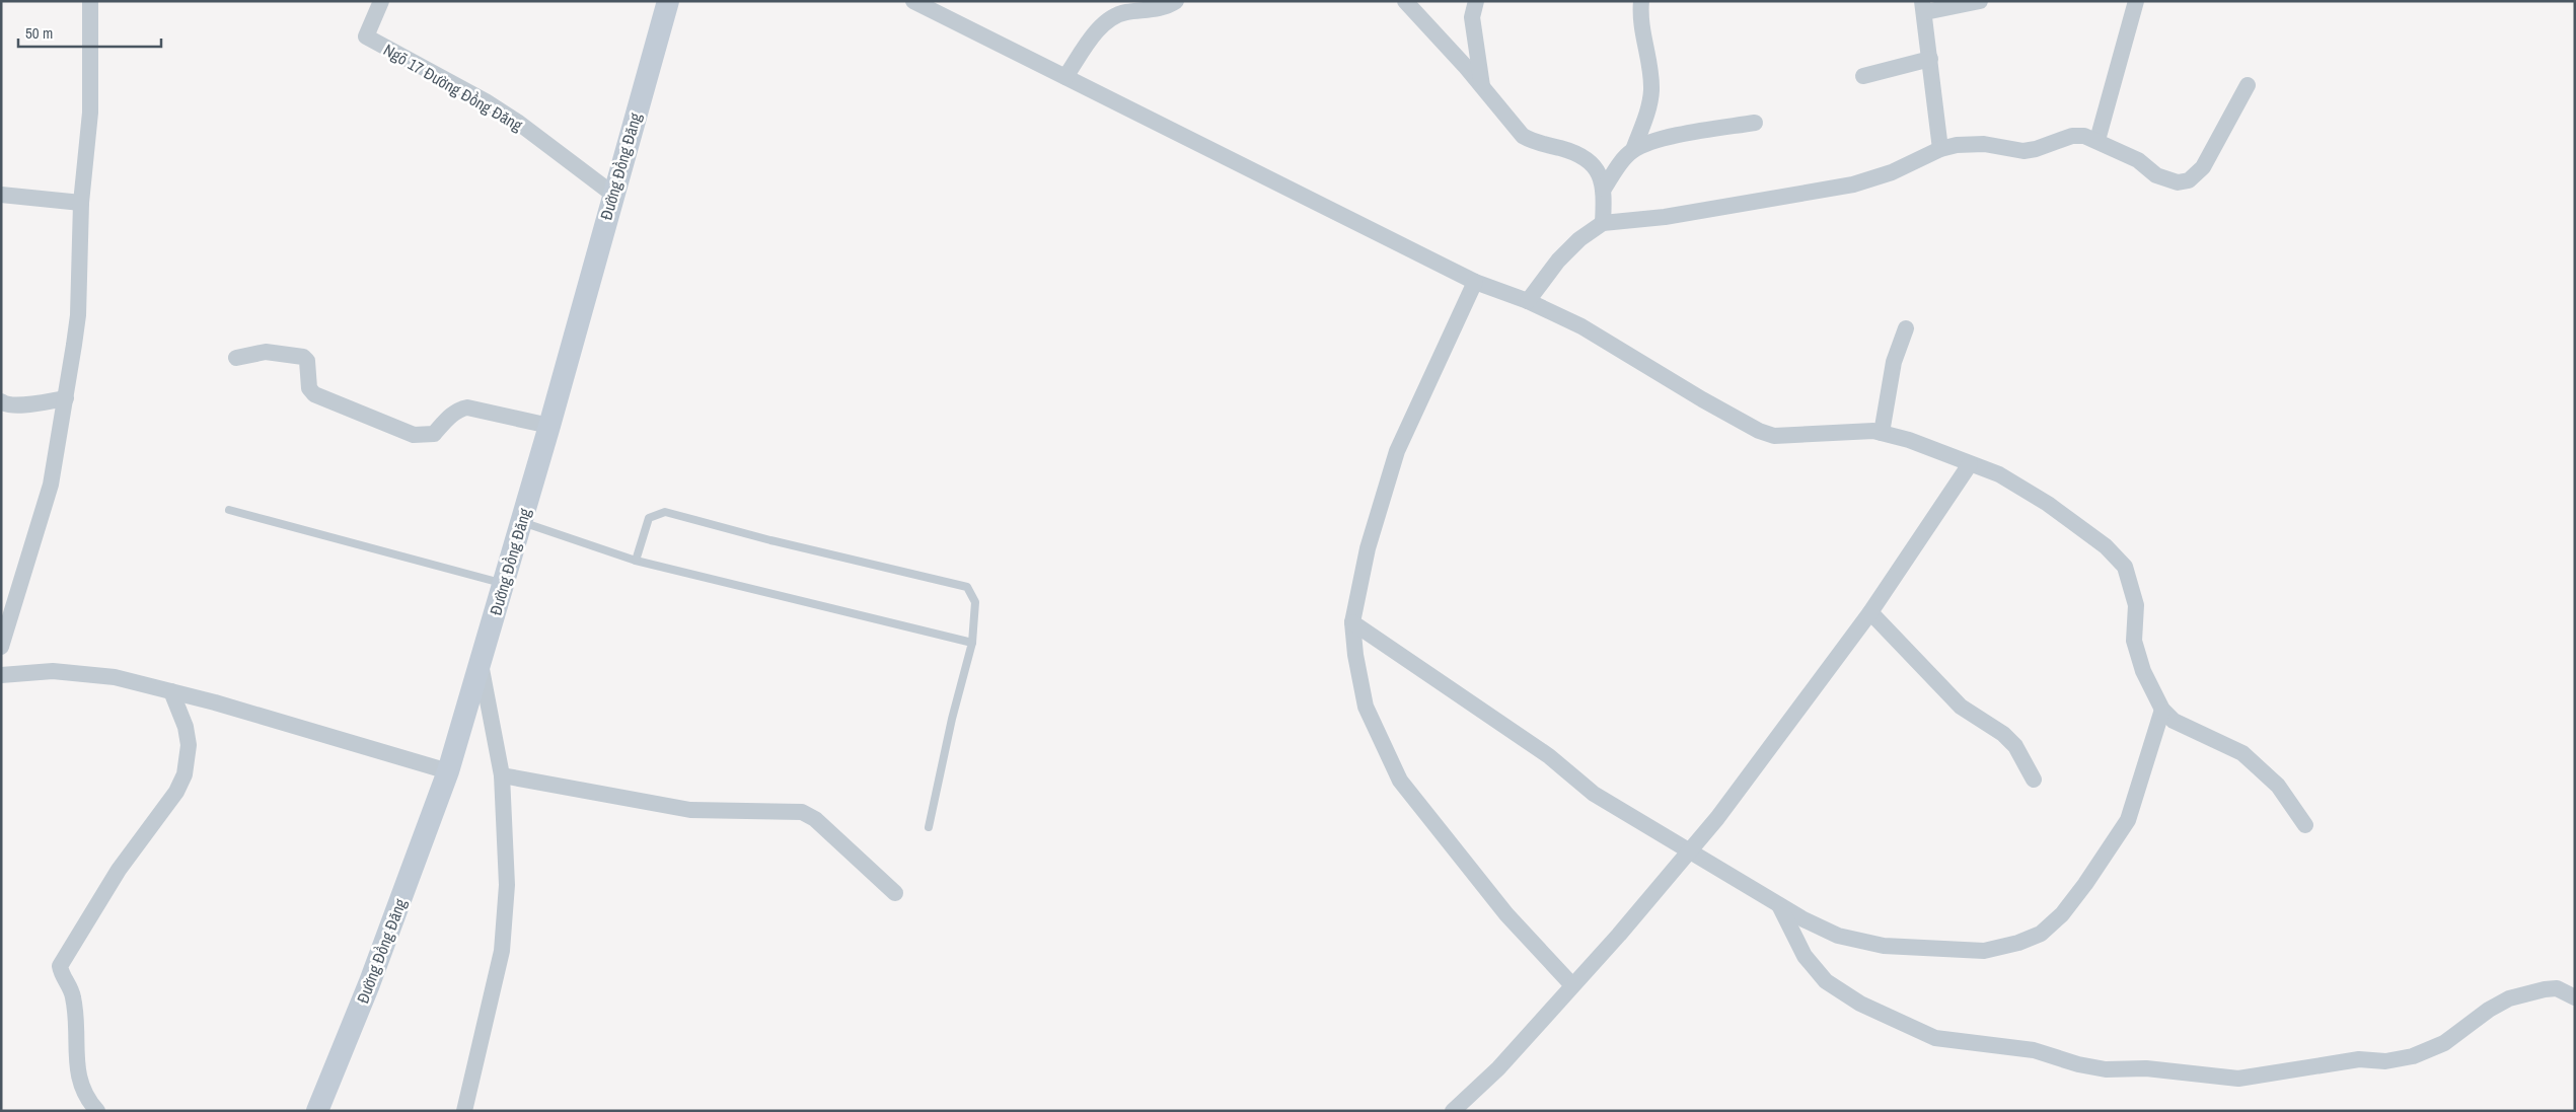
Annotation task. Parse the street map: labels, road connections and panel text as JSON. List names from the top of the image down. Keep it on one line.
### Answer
{"streets":{"main road":["Đường Đồng Đăng"],"street":["Ngõ 17 Đường Đồng Đăng"]},"crossings":[["Ngõ 17 Đường Đồng Đăng","Đường Đồng Đăng"]],"scale_bar":"50 m"}
